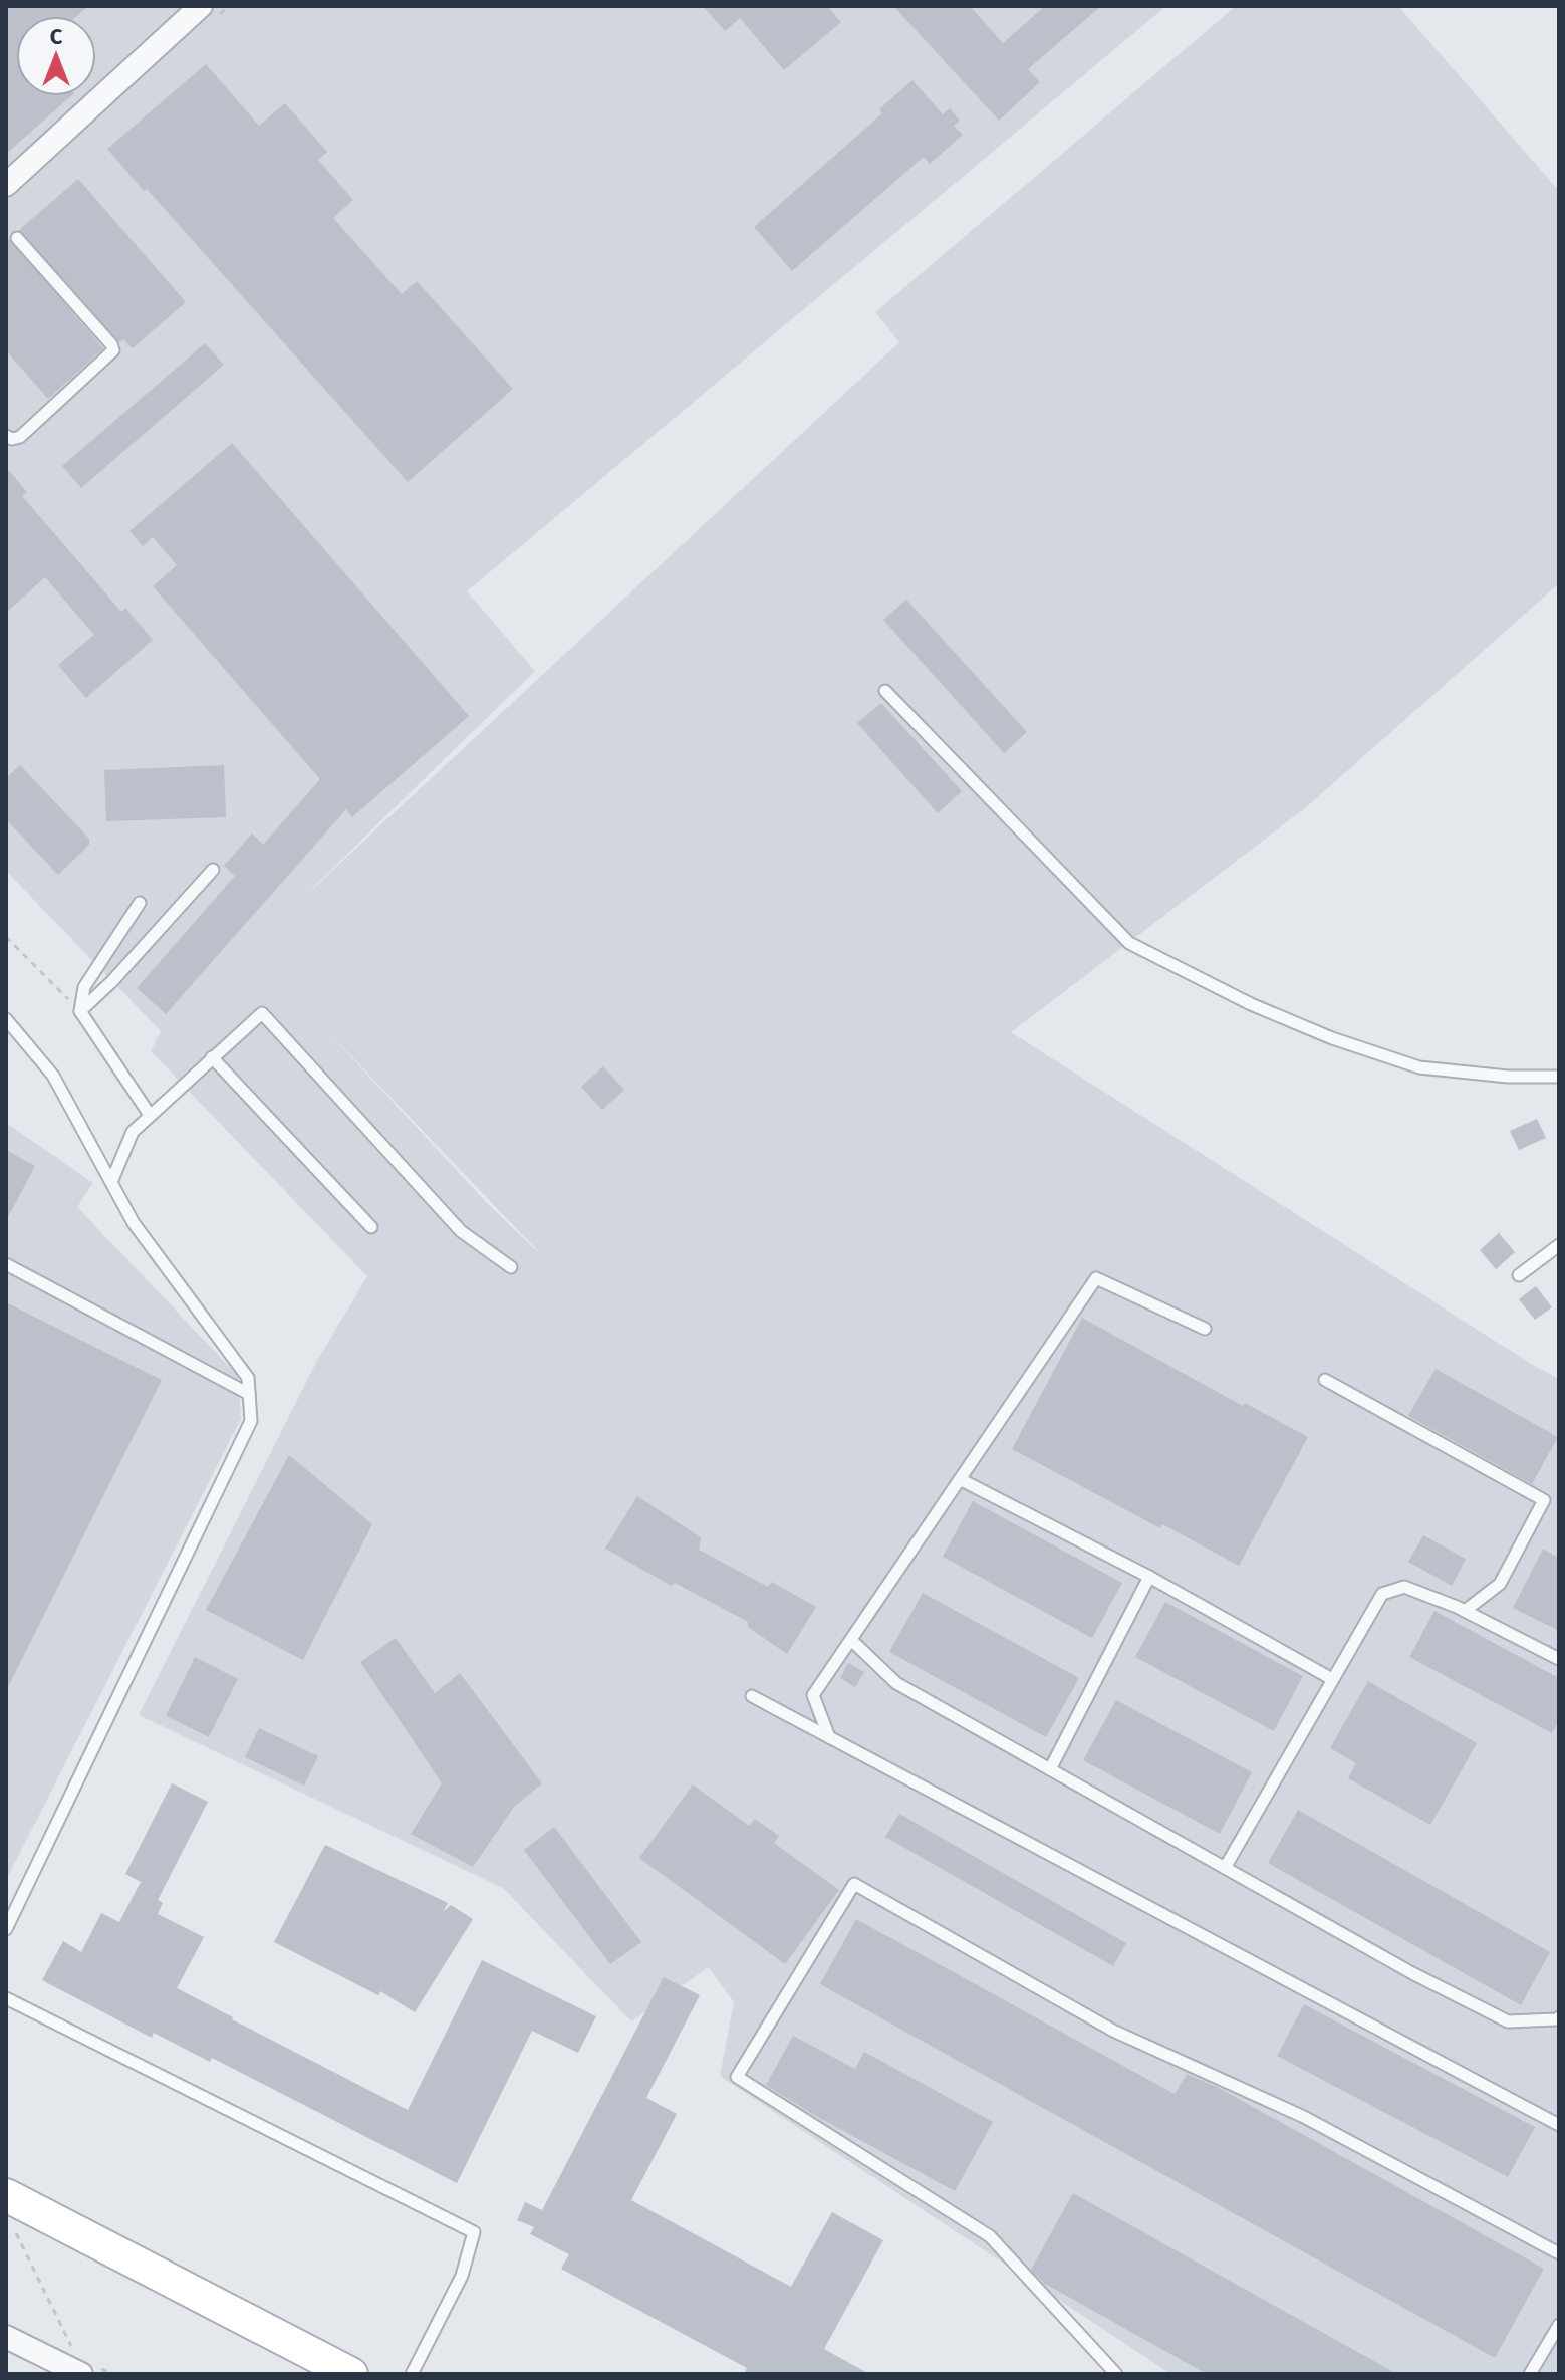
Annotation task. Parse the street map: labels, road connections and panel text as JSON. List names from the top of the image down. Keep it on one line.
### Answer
{"north":"top"}
